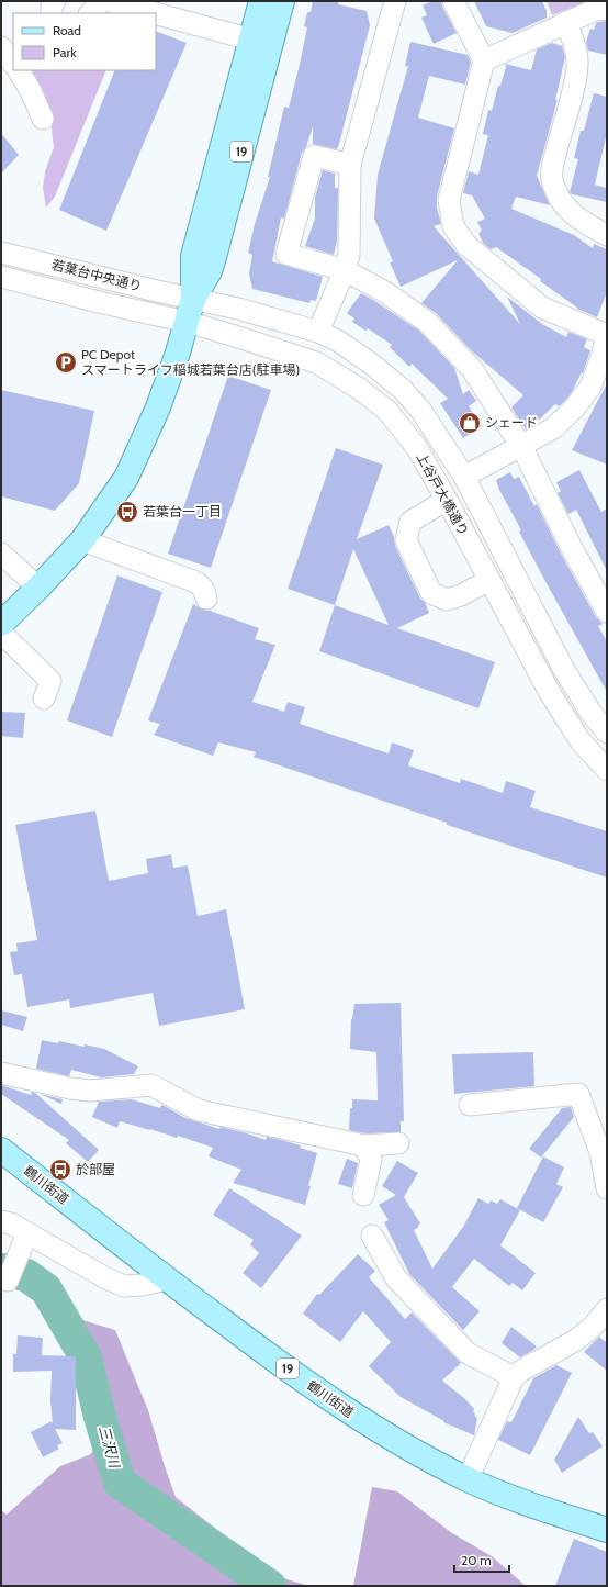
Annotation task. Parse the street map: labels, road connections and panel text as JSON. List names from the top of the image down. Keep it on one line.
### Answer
{"streets":{"main road":["19","鶴川街道"],"street":["若葉台中央通り","上谷戸大橋通り"]},"crossings":[["19","若葉台中央通り"],["19","上谷戸大橋通り"],["若葉台中央通り","上谷戸大橋通り"]],"water":["三沢川"],"places":{"parking":["PC Depot スマートライフ稲城若葉台店(駐車場)"],"shop":["シェード"],"bus stop":["若葉台一丁目","於部屋"]},"legend":["Road","Park"],"scale_bar":"20 m"}
